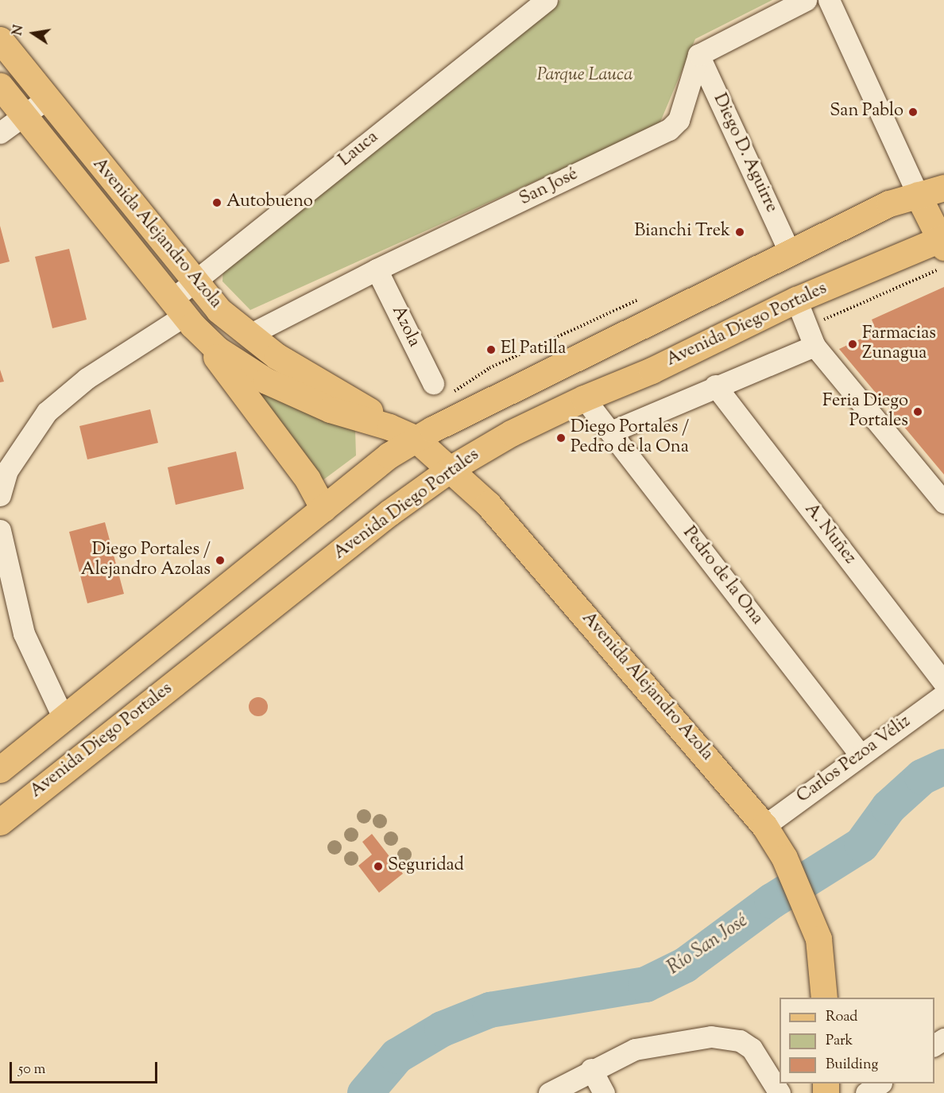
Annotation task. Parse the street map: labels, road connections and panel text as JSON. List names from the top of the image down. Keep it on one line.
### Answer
{"streets":{"main road":["Avenida Alejandro Azola","Avenida Diego Portales"],"street":["Lauca","Diego D. Aguirre","San José","Azola","A. Nuñez","Pedro de la Ona","Carlos Pezoa Véliz"]},"crossings":[["Lauca","Avenida Alejandro Azola"],["Diego D. Aguirre","San José"],["San José","Avenida Alejandro Azola"],["San José","Azola"],["Avenida Alejandro Azola","Avenida Diego Portales"],["Avenida Alejandro Azola","Carlos Pezoa Véliz"],["Avenida Diego Portales","Pedro de la Ona"],["Pedro de la Ona","Carlos Pezoa Véliz"]],"water":["Río San José"],"parks":["Parque Lauca"],"places":["San Pablo","Autobueno","Bianchi Trek","Farmacias Zunagua","El Patilla","Feria Diego Portales","Diego Portales / Pedro de la Ona","Diego Portales / Alejandro Azolas","Seguridad"],"legend":["Road","Park","Building"],"scale_bar":"50 m","north":"left"}
